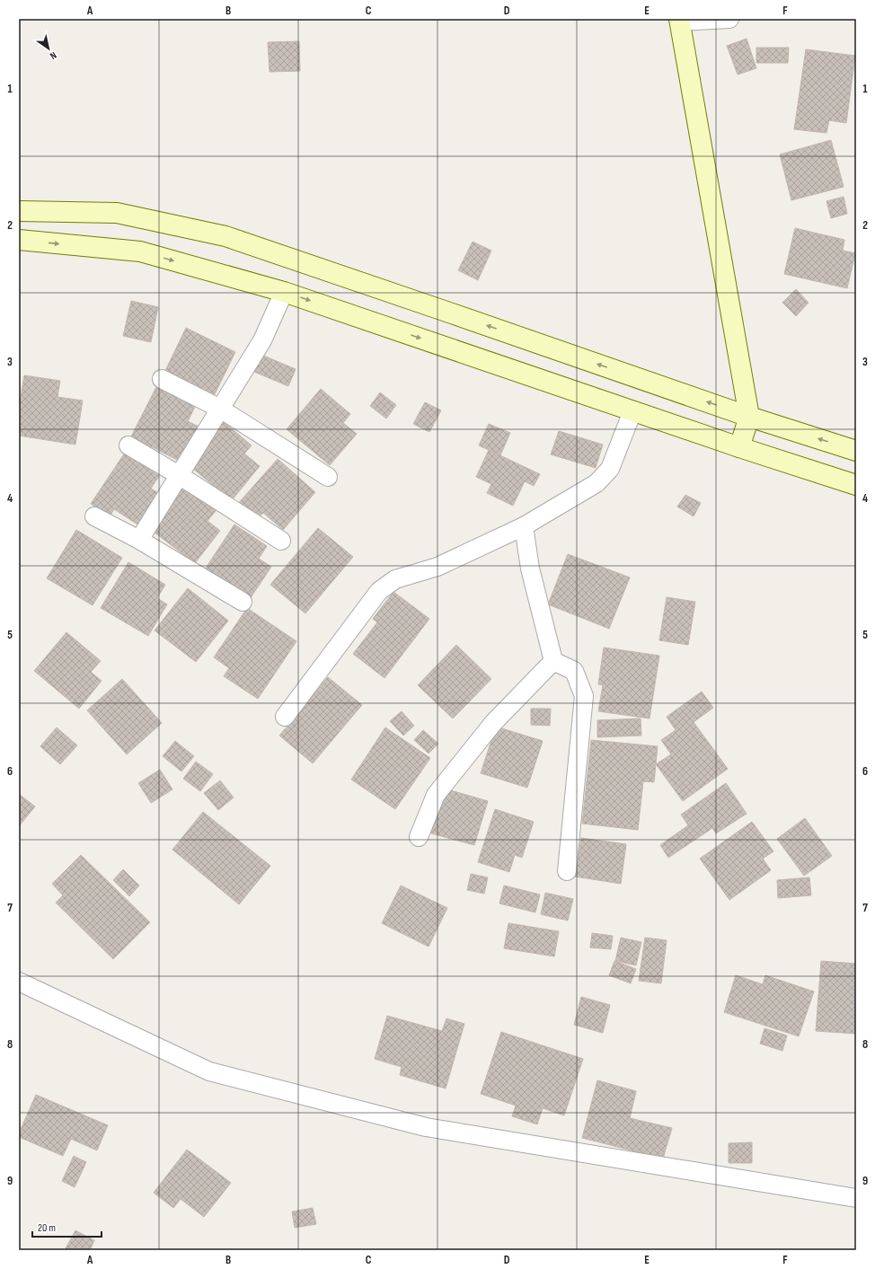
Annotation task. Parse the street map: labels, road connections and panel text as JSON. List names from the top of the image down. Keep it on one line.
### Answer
{"scale_bar":"20 m","north":"bottom right","grid":{"columns":["A","B","C","D","E","F"],"rows":["1","2","3","4","5","6","7","8","9"]}}
